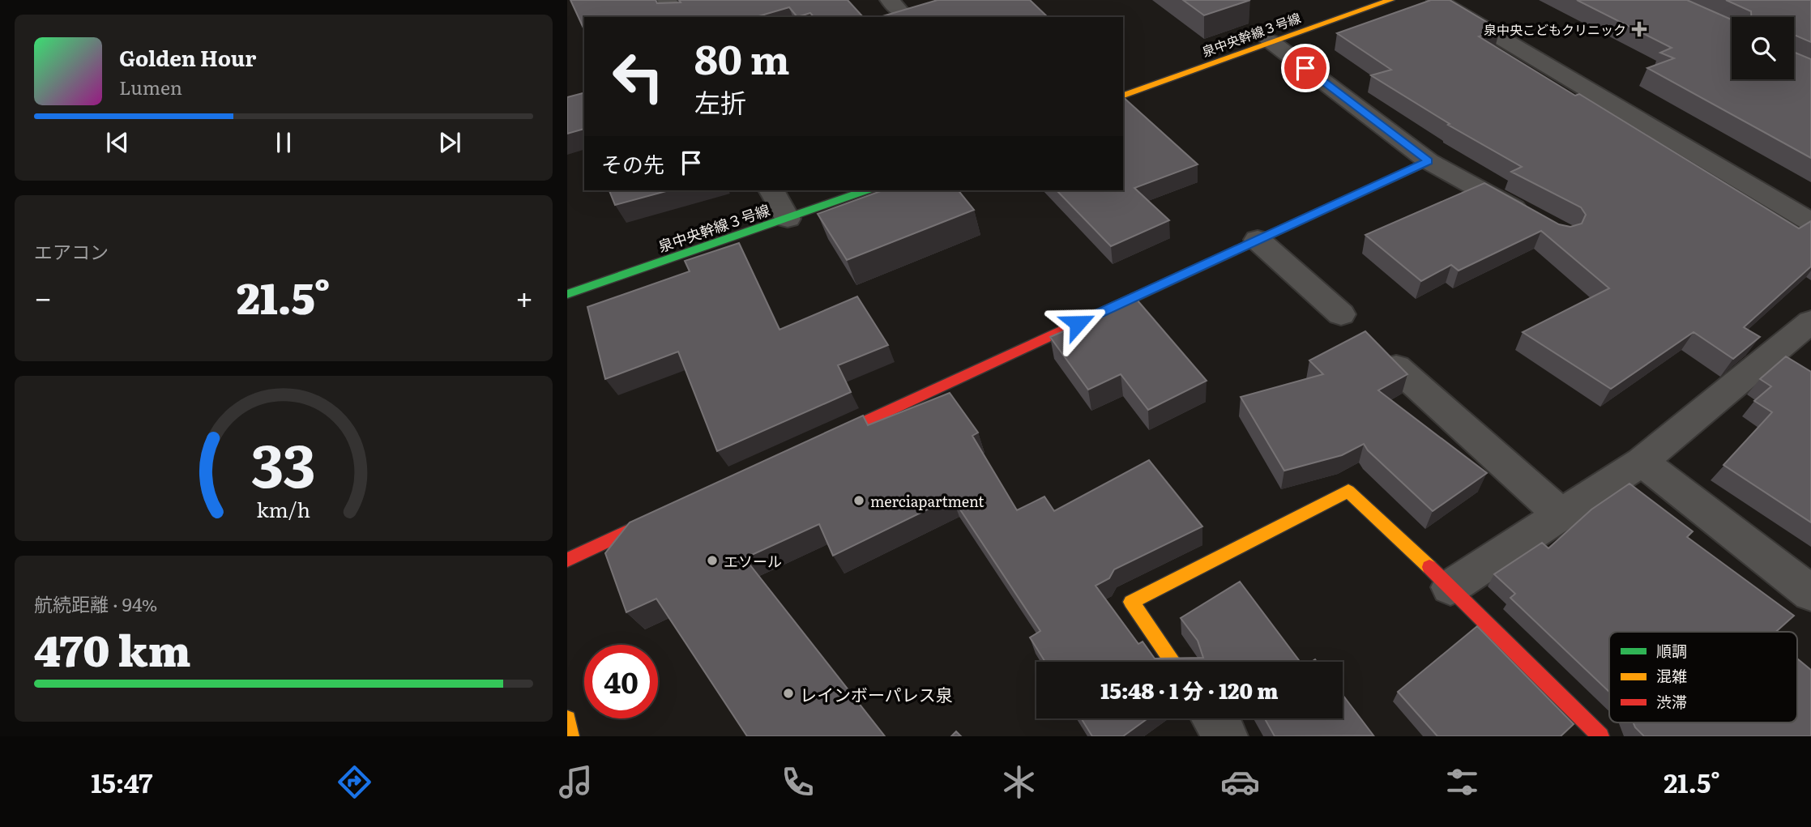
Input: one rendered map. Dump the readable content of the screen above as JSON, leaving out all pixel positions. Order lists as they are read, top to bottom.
{
  "streets": {
    "street": ["泉中央幹線３号線"]
  },
  "places": {
    "health": ["泉中央こどもクリニック"],
    "other": ["merciapartment", "エソール", "レインボーパレス泉"]
  },
  "legend": ["順調", "混雑", "渋滞"],
  "page": {
    "turn": ["80 m", "左折"],
    "song": ["Golden Hour", "Lumen"],
    "then": "その先",
    "tile": [
      "エアコン",
      ["航続距離 · 94%", "470 km"]
    ],
    "heat": ["−", "21.5°", "+"],
    "limit": "40",
    "trip": "15:48 · 1 分 · 120 m",
    "tabs": ["15:47", "21.5°"],
    "gauge": ["33", "km/h"]
  }
}
